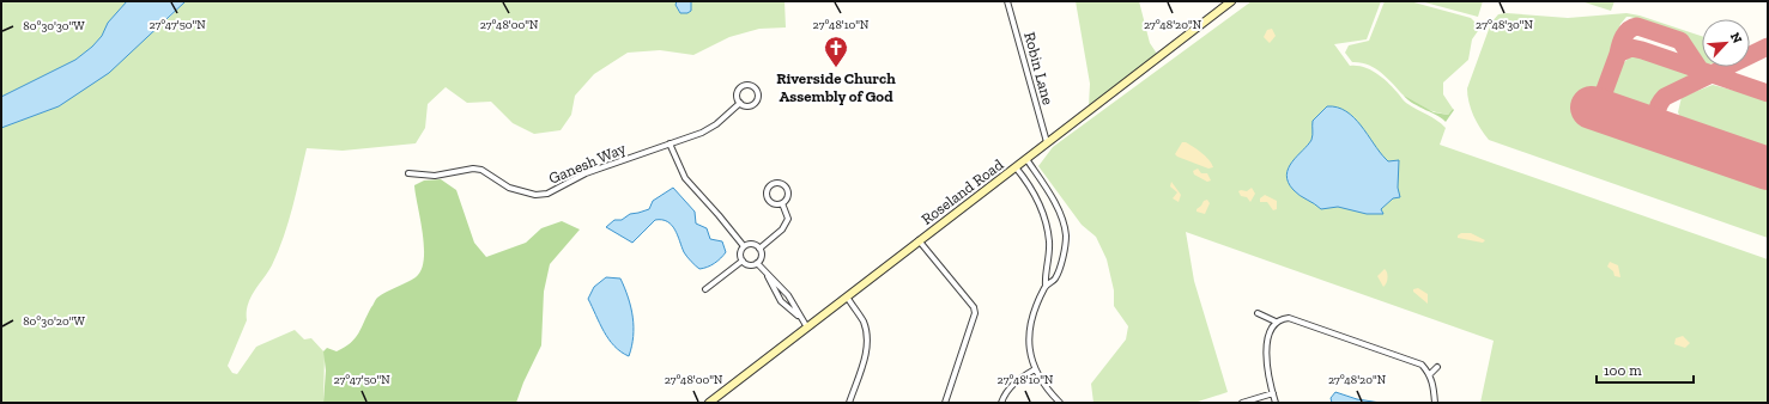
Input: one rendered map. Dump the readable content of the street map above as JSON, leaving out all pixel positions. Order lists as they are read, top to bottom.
{
  "streets": {
    "main road": ["Roseland Road"],
    "street": ["Robin Lane", "Ganesh Way"]
  },
  "crossings": [
    ["Robin Lane", "Roseland Road"]
  ],
  "places": {
    "church": ["Riverside Church Assembly of God"]
  },
  "scale_bar": "100 m",
  "north": "top right",
  "coordinates": [
    "27°47'50\"N",
    "27°48'00\"N",
    "27°48'10\"N",
    "27°48'20\"N",
    "27°48'30\"N",
    "80°30'30\"W",
    "80°30'20\"W"
  ]
}
